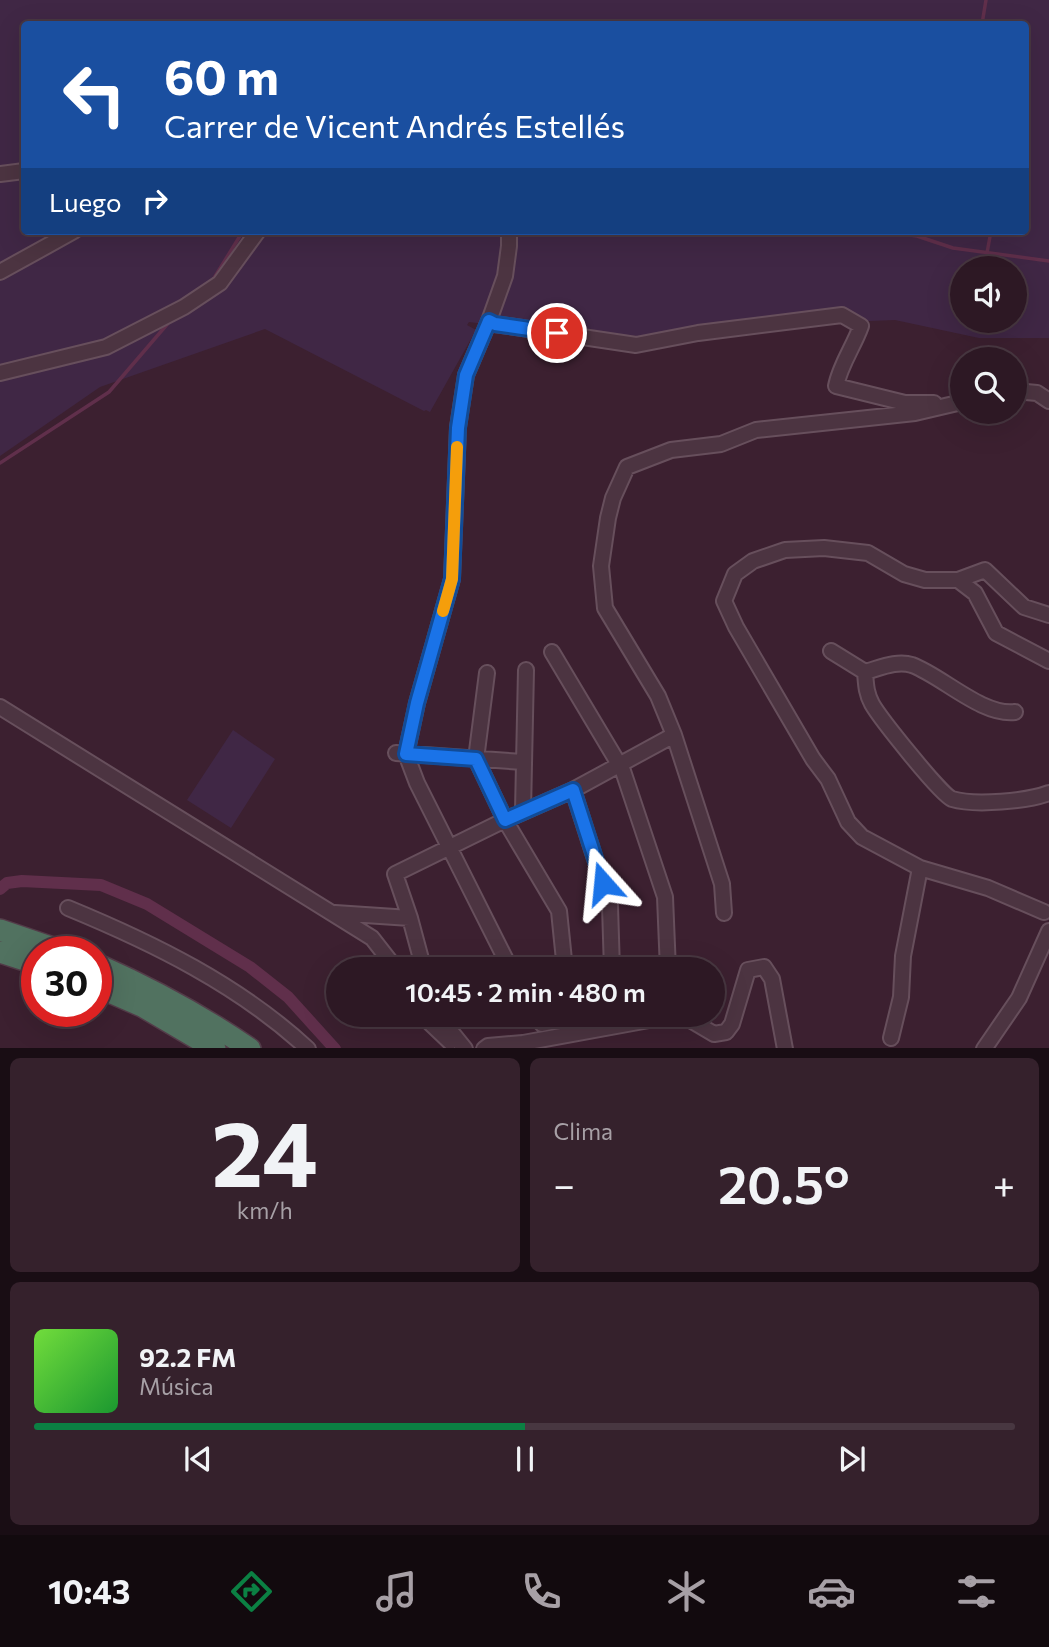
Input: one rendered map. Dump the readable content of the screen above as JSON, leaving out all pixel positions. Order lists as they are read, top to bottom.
{
  "page": {
    "turn": ["60 m", "Carrer de Vicent Andrés Estellés"],
    "then": "Luego",
    "limit": "30",
    "trip": "10:45 · 2 min · 480 m",
    "tile": [
      ["24", "km/h"],
      "Clima"
    ],
    "heat": ["−", "20.5°", "+"],
    "song": ["92.2 FM", "Música"],
    "tabs": "10:43"
  }
}
